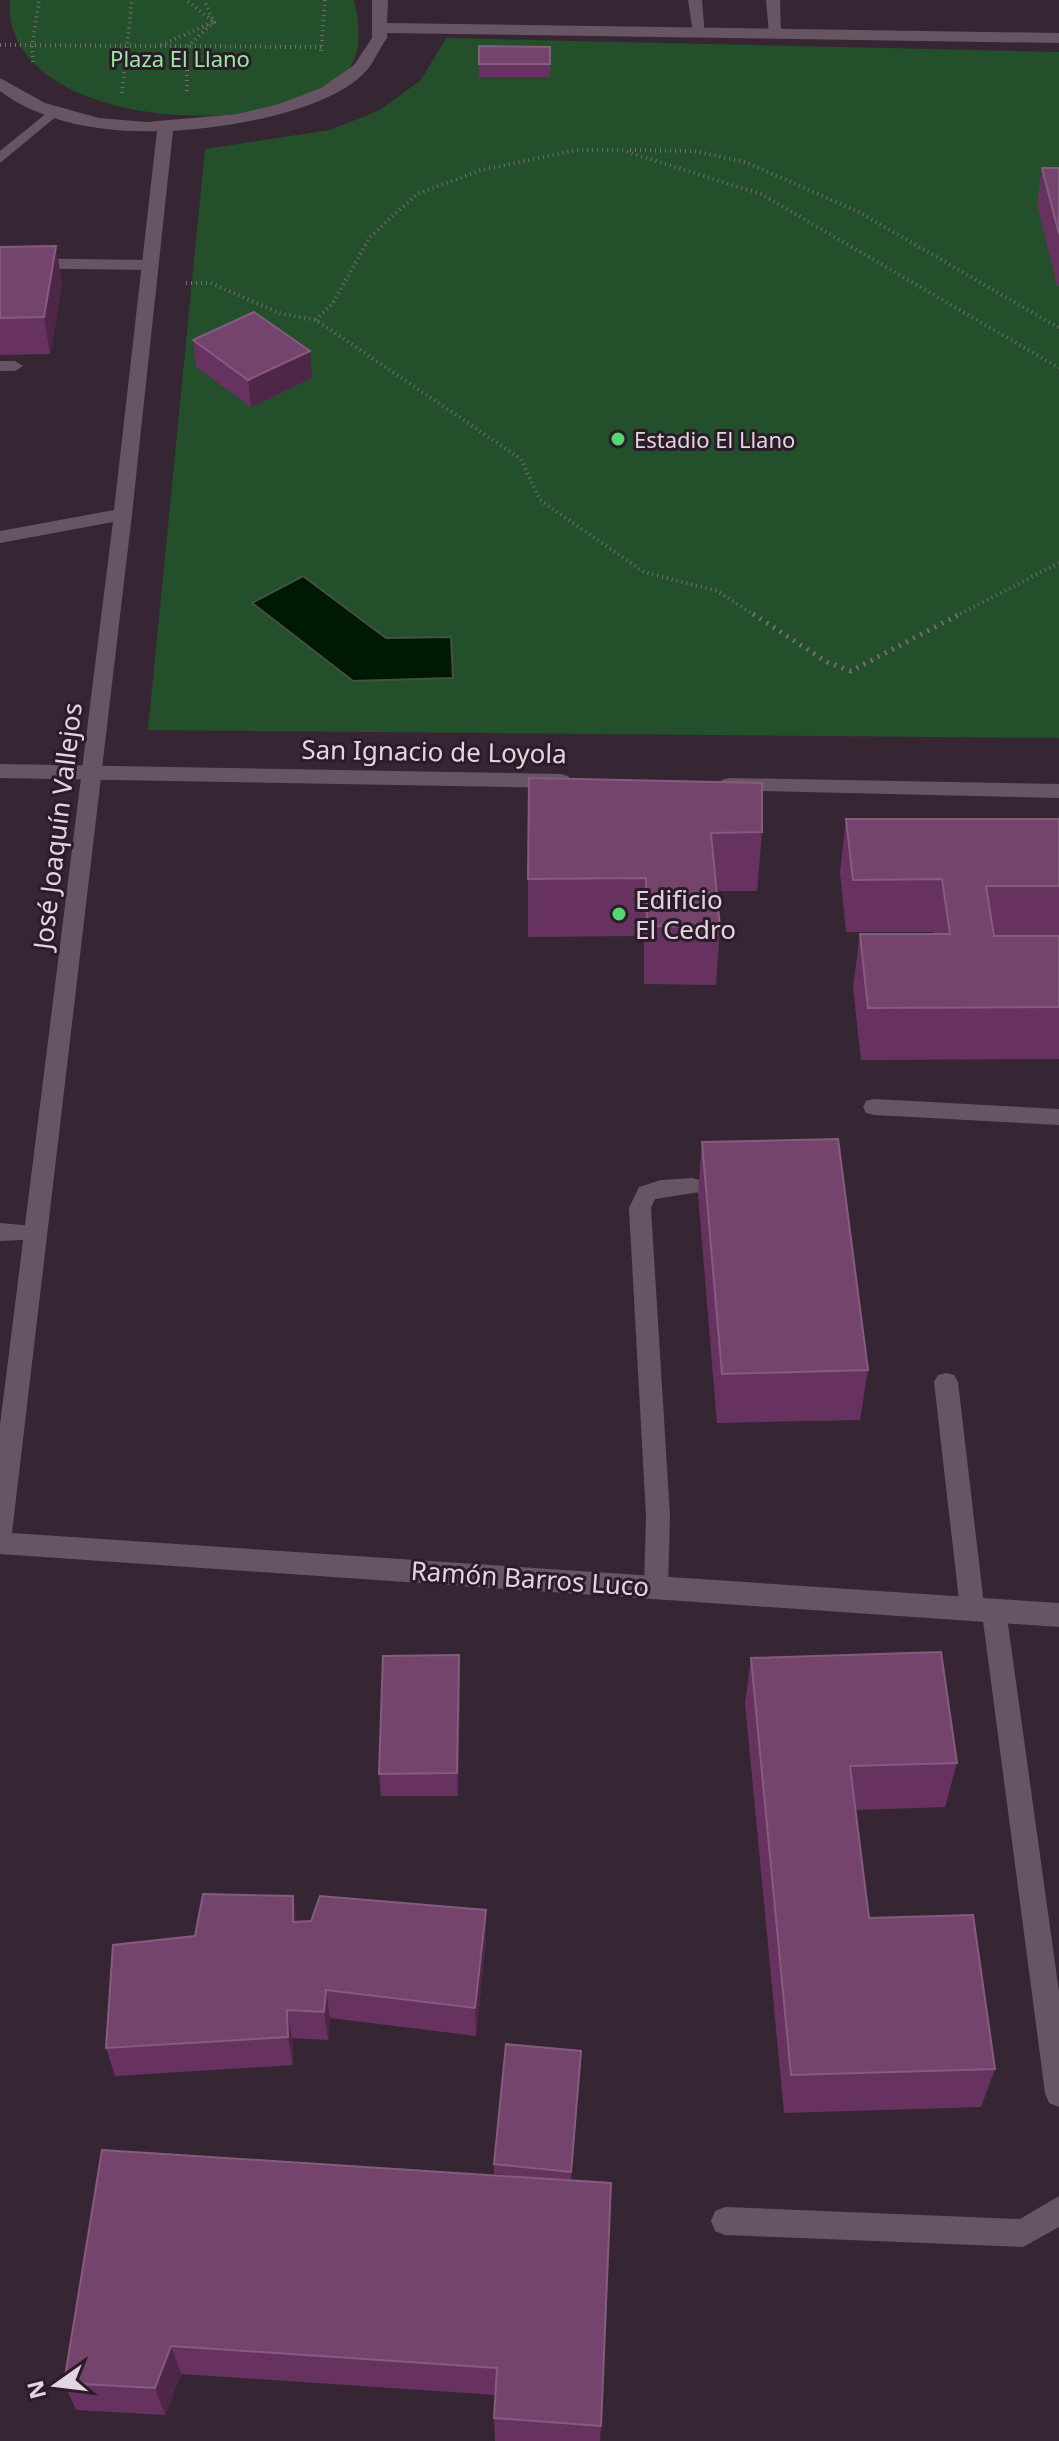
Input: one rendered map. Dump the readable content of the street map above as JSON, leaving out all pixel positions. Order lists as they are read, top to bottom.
{
  "streets": {
    "street": ["San Ignacio de Loyola", "José Joaquín Vallejos", "Ramón Barros Luco"]
  },
  "crossings": [
    ["San Ignacio de Loyola", "José Joaquín Vallejos"]
  ],
  "parks": ["Plaza El Llano"],
  "places": ["Estadio El Llano", "Edificio El Cedro"],
  "north": "left"
}
